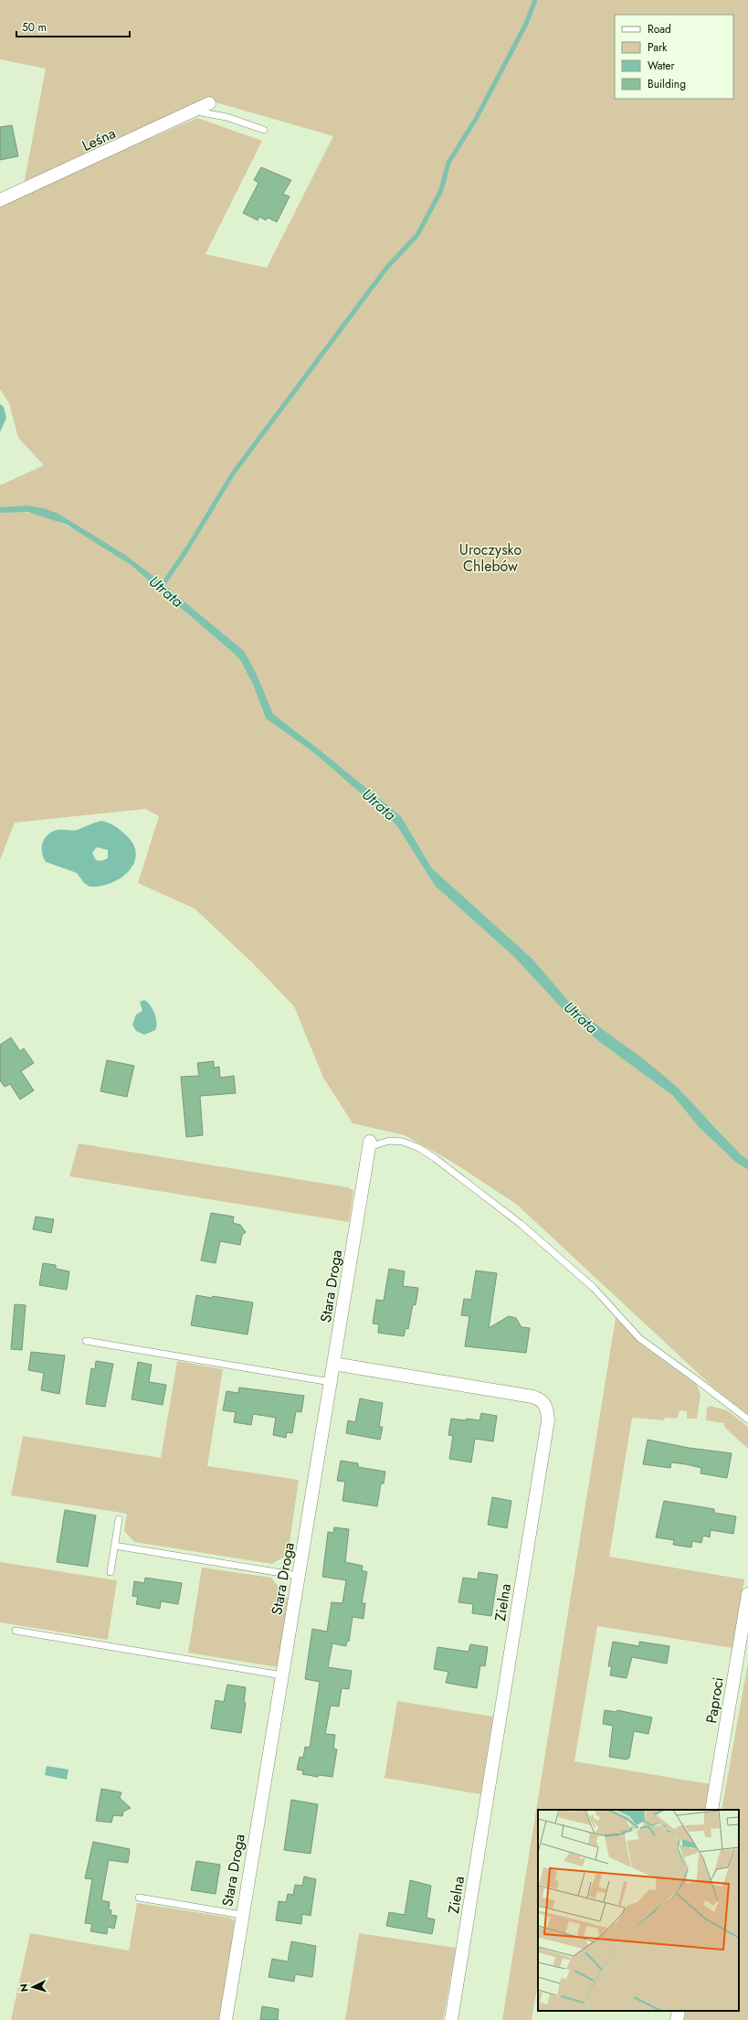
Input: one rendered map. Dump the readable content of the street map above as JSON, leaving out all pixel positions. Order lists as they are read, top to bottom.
{
  "streets": {
    "street": [
      "Leśna",
      "Stara Droga",
      "Zielna",
      "Paproci"
    ]
  },
  "crossings": [
    ["Stara Droga", "Zielna"]
  ],
  "water": ["Utrata"],
  "parks": ["Uroczysko Chlebów"],
  "legend": [
    "Road",
    "Park",
    "Water",
    "Building"
  ],
  "scale_bar": "50 m",
  "north": "left"
}
